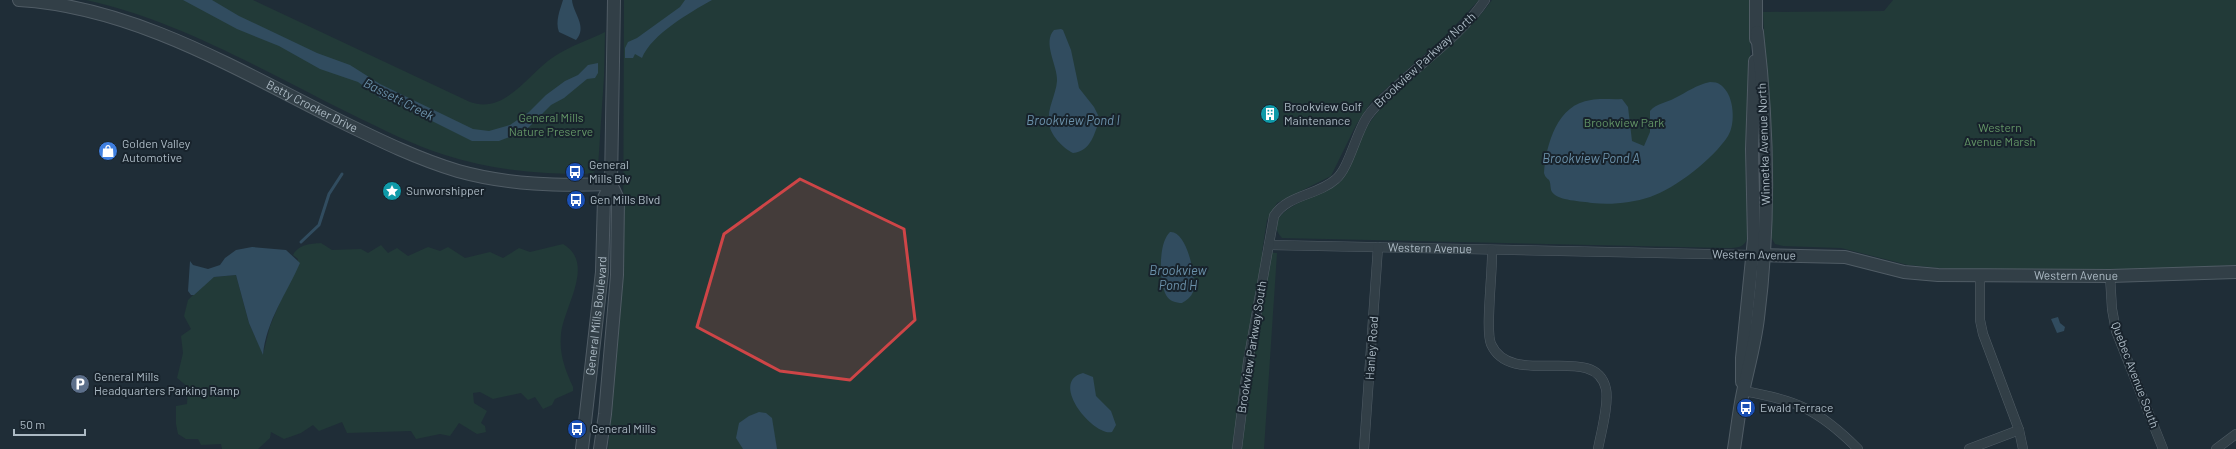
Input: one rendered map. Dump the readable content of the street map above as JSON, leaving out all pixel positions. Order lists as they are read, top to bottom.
{
  "streets": {
    "street": [
      "Brookview Parkway North",
      "Betty Crocker Drive",
      "Winnetka Avenue North",
      "Western Avenue",
      "General Mills Boulevard",
      "Brookview Parkway South",
      "Hanley Road",
      "Quebec Avenue South"
    ]
  },
  "crossings": [
    ["Brookview Parkway North", "Western Avenue"],
    ["Brookview Parkway North", "Brookview Parkway South"],
    ["Betty Crocker Drive", "General Mills Boulevard"],
    ["Winnetka Avenue North", "Western Avenue"],
    ["Western Avenue", "Brookview Parkway South"],
    ["Western Avenue", "Hanley Road"],
    ["Western Avenue", "Quebec Avenue South"]
  ],
  "water": [
    "Bassett Creek",
    "Brookview Pond I",
    "Brookview Pond A",
    "Brookview Pond H"
  ],
  "parks": ["General Mills Nature Preserve", "Brookview Park", "Western Avenue Marsh"],
  "places": {
    "building": ["Brookview Golf Maintenance"],
    "shop": ["Golden Valley Automotive"],
    "bus stop": [
      "General Mills Blv",
      "Gen Mills Blvd",
      "Ewald Terrace",
      "General Mills"
    ],
    "place": ["Sunworshipper"],
    "parking": ["General Mills Headquarters Parking Ramp"]
  },
  "scale_bar": "50 m"
}
